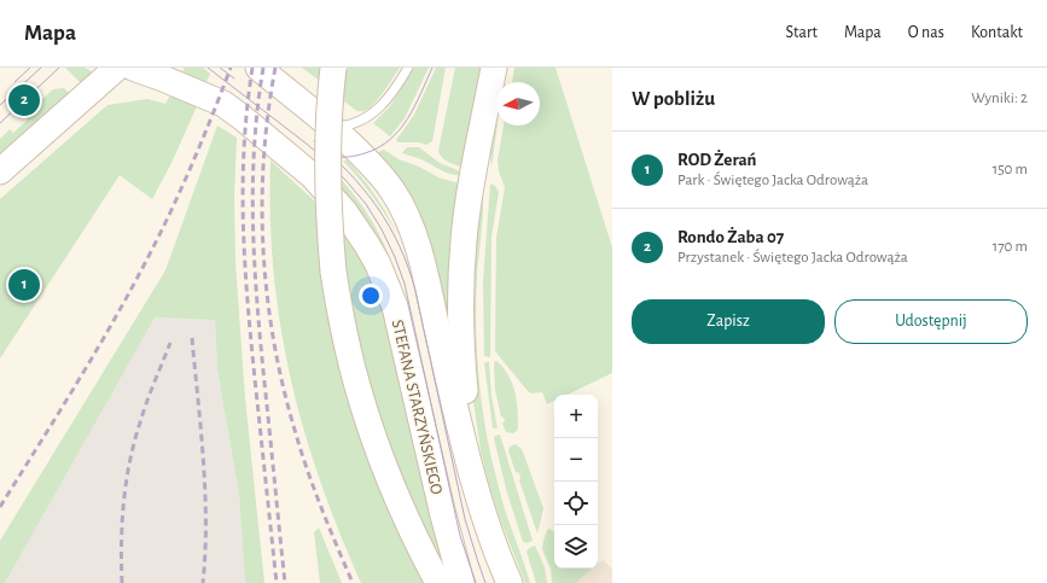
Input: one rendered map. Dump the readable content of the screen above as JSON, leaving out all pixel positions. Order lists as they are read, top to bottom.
{
  "streets": {
    "main road": ["STEFANA STARZYŃSKIEGO"]
  },
  "north": "left",
  "page": {
    "header": "Mapa",
    "nav": [
      "Start",
      "Mapa",
      "O nas",
      "Kontakt"
    ],
    "heading": ["W pobliżu", "Wyniki: 2"],
    "pins": ["2", "1"],
    "list": [
      {
        "mark": "1",
        "name": "ROD Żerań",
        "note": "Park · Świętego Jacka Odrowąża",
        "value": "150 m"
      },
      {
        "mark": "2",
        "name": "Rondo Żaba 07",
        "note": "Przystanek · Świętego Jacka Odrowąża",
        "value": "170 m"
      }
    ],
    "buttons": ["Zapisz", "Udostępnij"],
    "map_buttons": ["+", "−"]
  }
}
